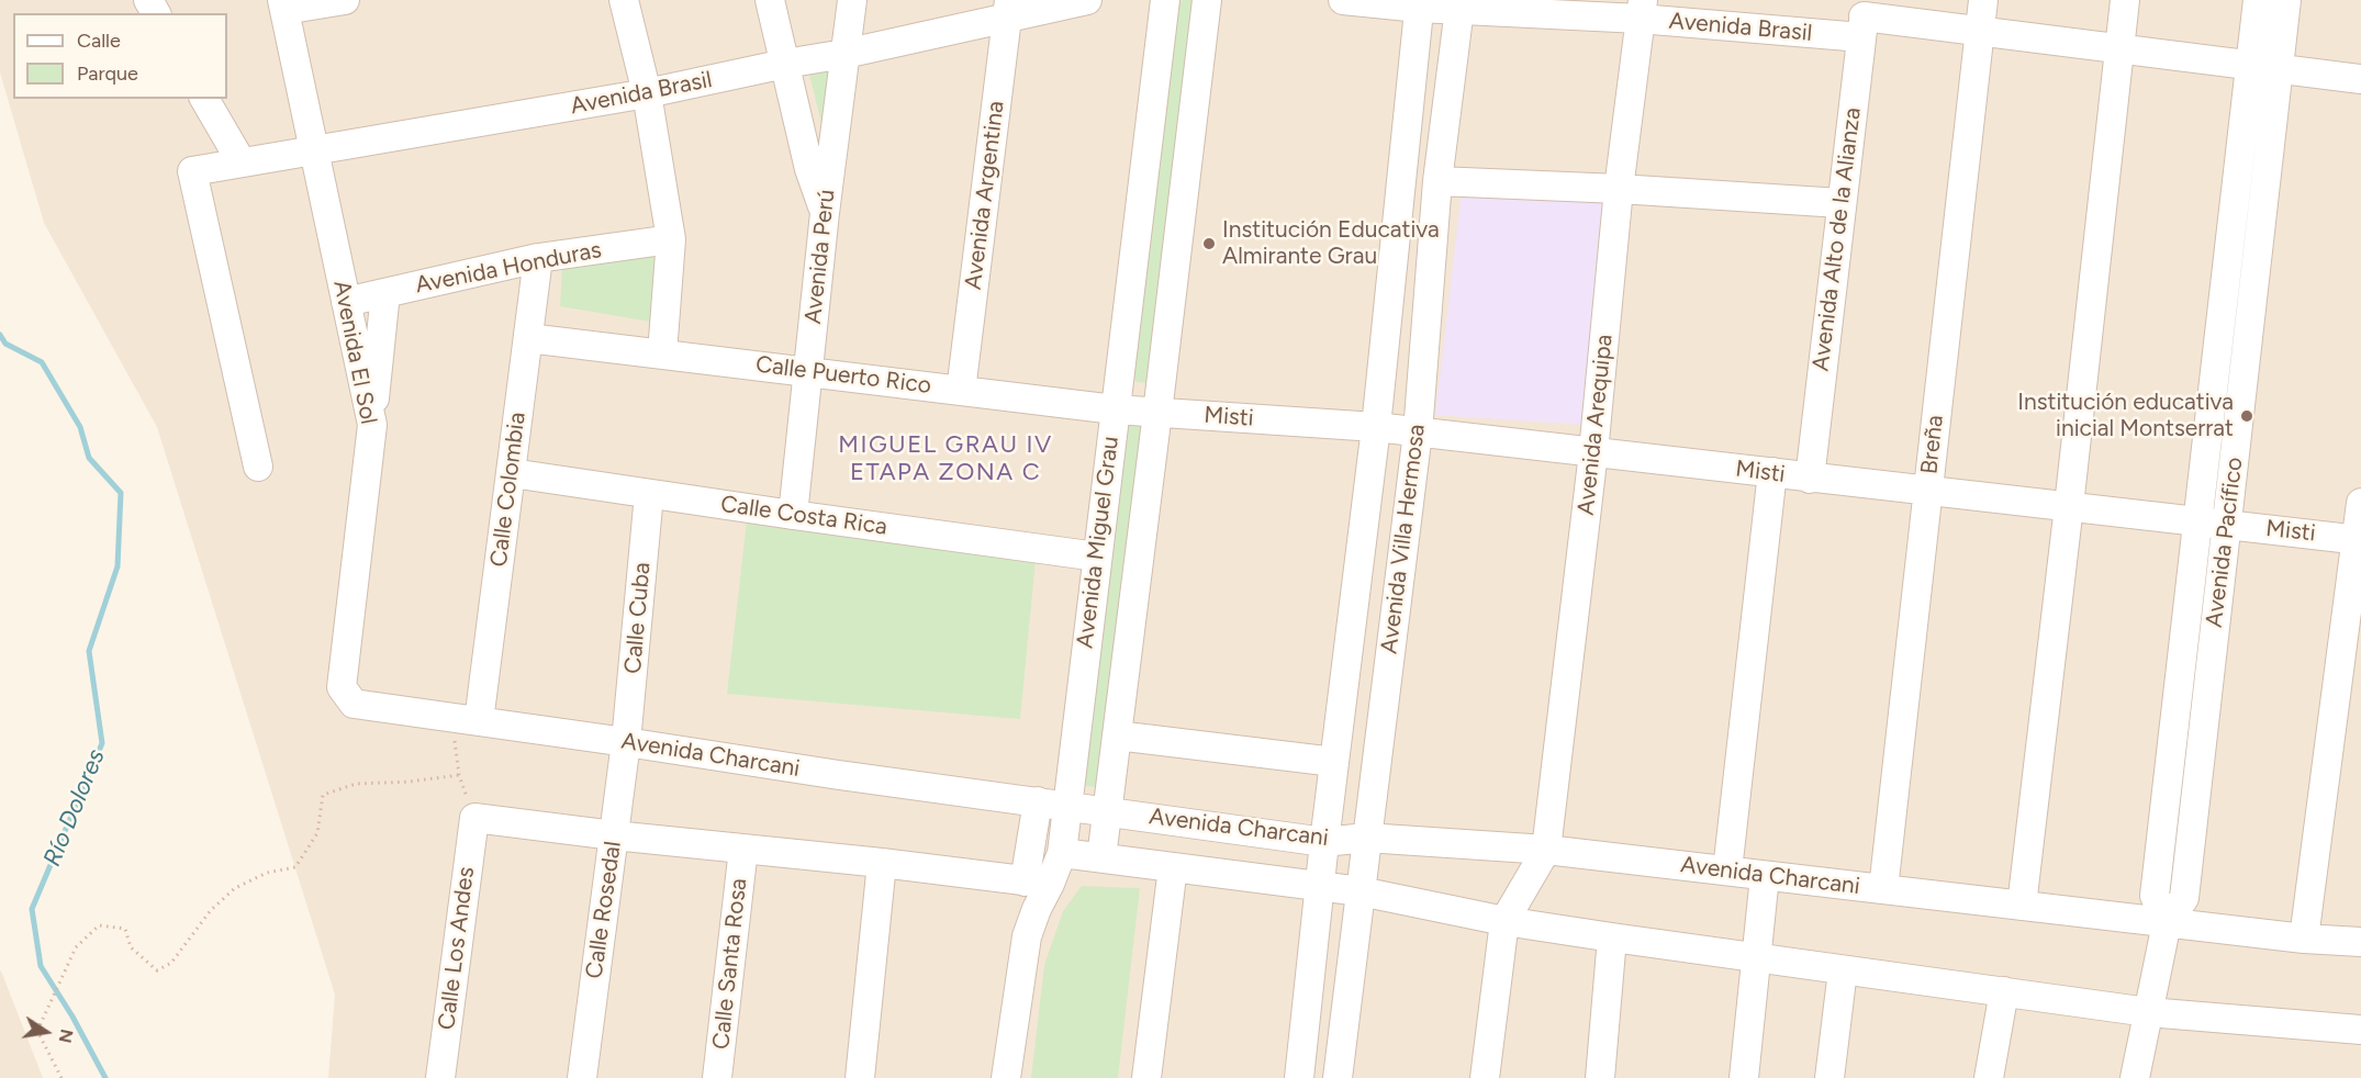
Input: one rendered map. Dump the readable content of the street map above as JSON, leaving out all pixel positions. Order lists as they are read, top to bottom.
{
  "streets": {
    "street": [
      "Avenida Brasil",
      "Avenida Argentina",
      "Avenida Alto de la Alianza",
      "Avenida Perú",
      "Avenida Honduras",
      "Avenida El Sol",
      "Calle Puerto Rico",
      "Misti",
      "Avenida Arequipa",
      "Breña",
      "Calle Colombia",
      "Calle Costa Rica",
      "Avenida Villa Hermosa",
      "Avenida Miguel Grau",
      "Avenida Pacífico",
      "Calle Cuba",
      "Avenida Charcani",
      "Calle Rosedal",
      "Calle Los Andes",
      "Calle Santa Rosa"
    ]
  },
  "crossings": [
    ["Avenida Brasil", "Avenida Argentina"],
    ["Avenida Brasil", "Avenida Alto de la Alianza"],
    ["Avenida Brasil", "Avenida Perú"],
    ["Avenida Brasil", "Avenida El Sol"],
    ["Avenida Brasil", "Avenida Arequipa"],
    ["Avenida Brasil", "Breña"],
    ["Avenida Brasil", "Avenida Villa Hermosa"],
    ["Avenida Brasil", "Avenida Pacífico"],
    ["Avenida Argentina", "Calle Puerto Rico"],
    ["Avenida Alto de la Alianza", "Misti"],
    ["Avenida Perú", "Calle Puerto Rico"],
    ["Avenida Perú", "Calle Costa Rica"],
    ["Avenida Honduras", "Avenida El Sol"],
    ["Avenida Honduras", "Calle Colombia"],
    ["Avenida El Sol", "Avenida Charcani"],
    ["Calle Puerto Rico", "Misti"],
    ["Calle Puerto Rico", "Calle Colombia"],
    ["Calle Puerto Rico", "Avenida Miguel Grau"],
    ["Misti", "Avenida Arequipa"],
    ["Misti", "Breña"],
    ["Misti", "Avenida Villa Hermosa"],
    ["Misti", "Avenida Miguel Grau"],
    ["Misti", "Avenida Pacífico"],
    ["Avenida Arequipa", "Avenida Charcani"],
    ["Breña", "Avenida Charcani"],
    ["Calle Colombia", "Calle Costa Rica"],
    ["Calle Colombia", "Avenida Charcani"],
    ["Calle Costa Rica", "Avenida Miguel Grau"],
    ["Calle Costa Rica", "Calle Cuba"],
    ["Avenida Villa Hermosa", "Avenida Charcani"],
    ["Avenida Miguel Grau", "Avenida Charcani"],
    ["Avenida Pacífico", "Avenida Charcani"],
    ["Calle Cuba", "Avenida Charcani"],
    ["Calle Cuba", "Calle Rosedal"],
    ["Avenida Charcani", "Calle Rosedal"]
  ],
  "districts": ["MIGUEL GRAU IV ETAPA ZONA C"],
  "water": ["Río Dolores"],
  "places": ["Institución Educativa Almirante Grau", "Institución educativa inicial Montserrat"],
  "legend": ["Calle", "Parque"],
  "north": "right"
}
